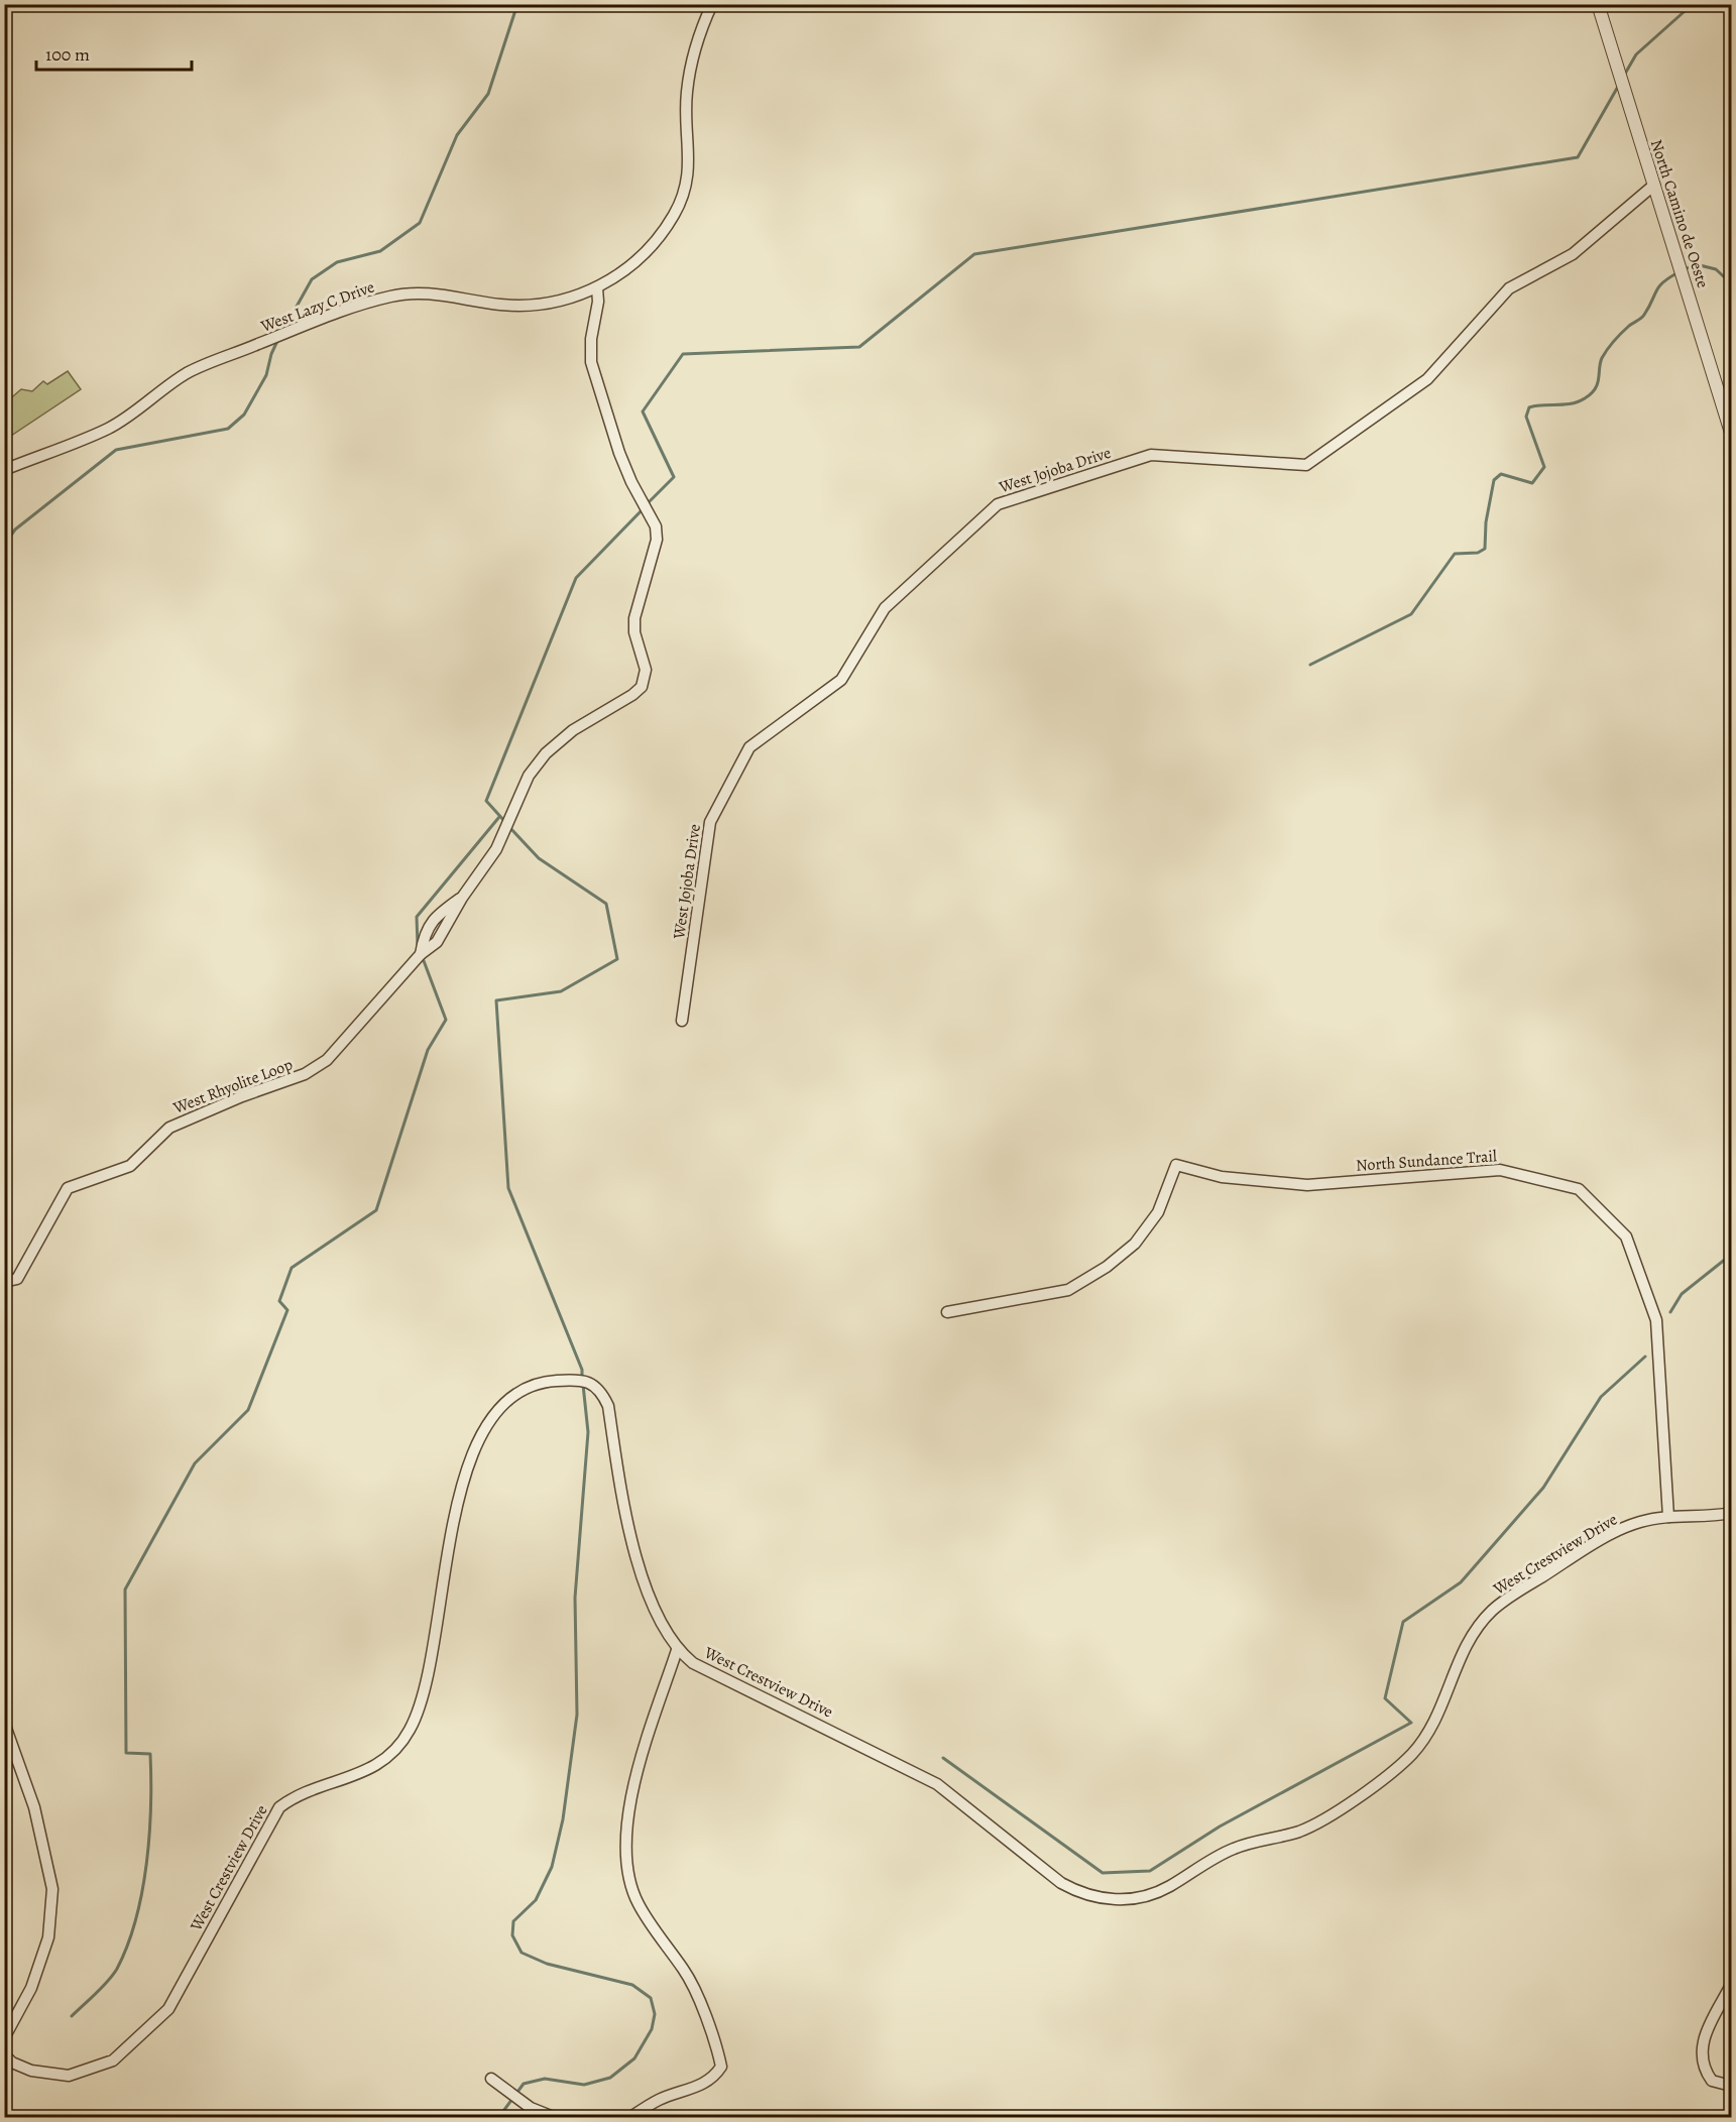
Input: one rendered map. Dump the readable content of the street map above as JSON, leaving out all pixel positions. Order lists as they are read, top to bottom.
{
  "streets": {
    "street": [
      "North Camino de Oeste",
      "West Lazy C Drive",
      "West Jojoba Drive",
      "West Rhyolite Loop",
      "North Sundance Trail",
      "West Crestview Drive"
    ]
  },
  "crossings": [
    ["North Camino de Oeste", "West Jojoba Drive"],
    ["West Lazy C Drive", "West Rhyolite Loop"],
    ["North Sundance Trail", "West Crestview Drive"]
  ],
  "scale_bar": "100 m"
}
